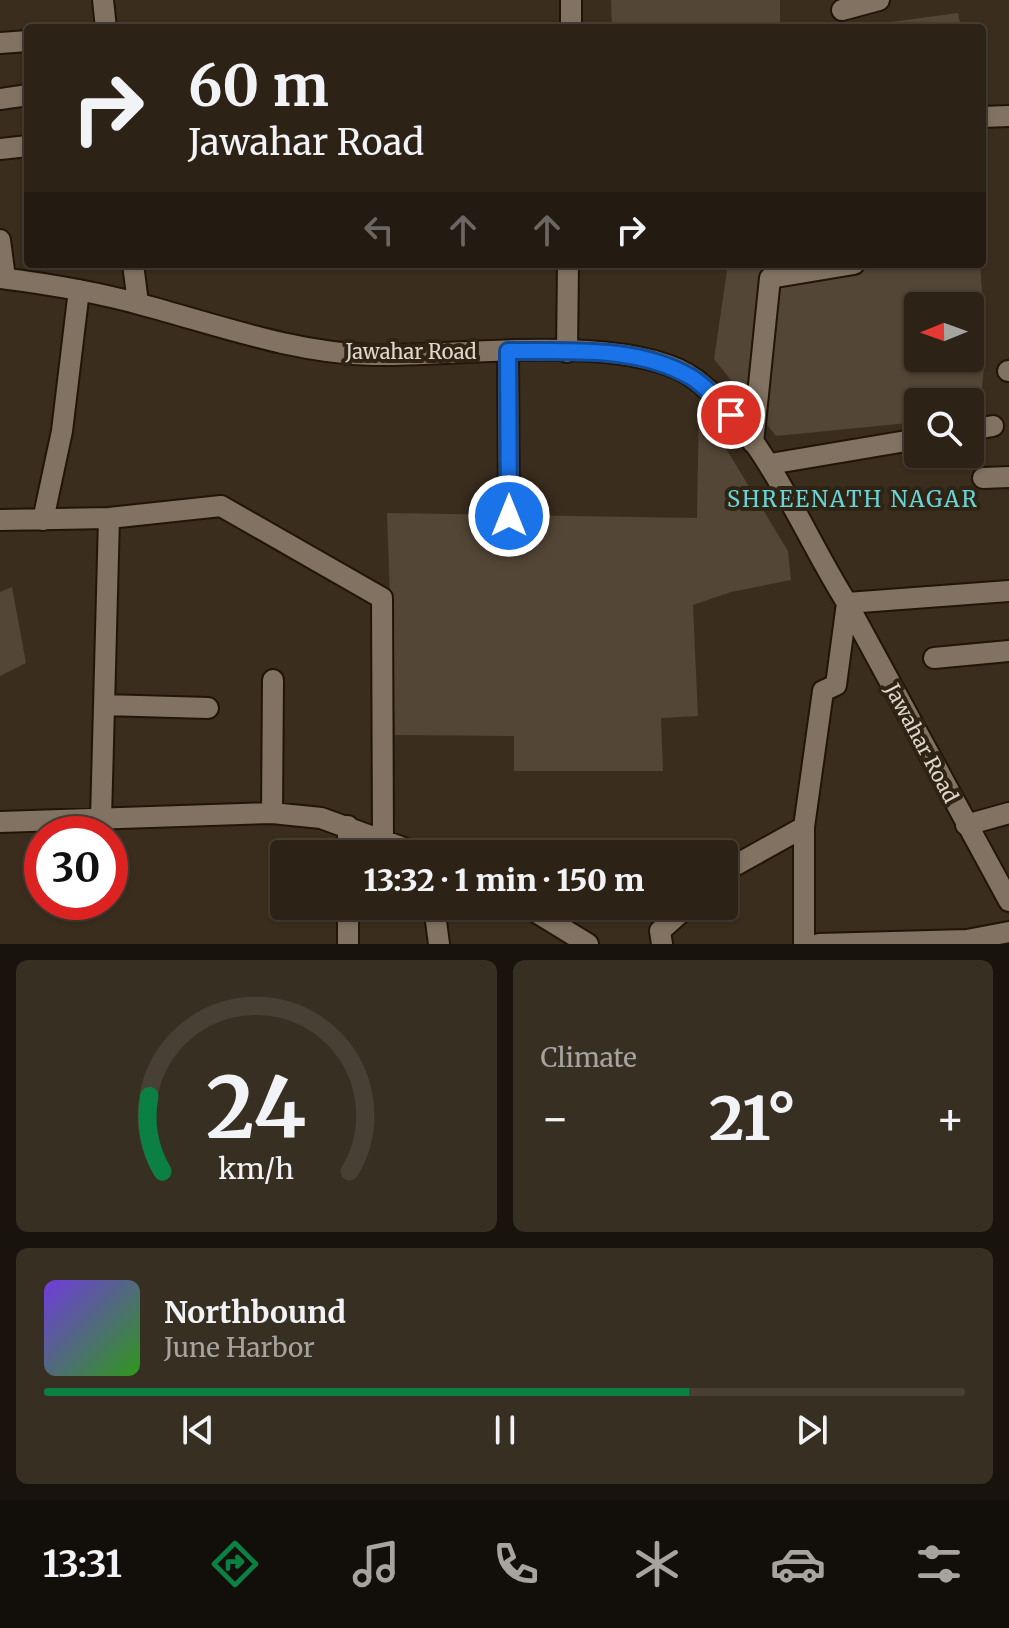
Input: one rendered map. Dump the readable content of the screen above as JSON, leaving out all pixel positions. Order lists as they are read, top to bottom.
{
  "streets": {
    "street": ["Jawahar Road"]
  },
  "districts": ["SHREENATH NAGAR"],
  "north": "left",
  "page": {
    "turn": ["60 m", "Jawahar Road"],
    "limit": "30",
    "trip": "13:32 · 1 min · 150 m",
    "tile": "Climate",
    "heat": ["−", "21°", "+"],
    "song": ["Northbound", "June Harbor"],
    "tabs": "13:31",
    "gauge": ["24", "km/h"]
  }
}
